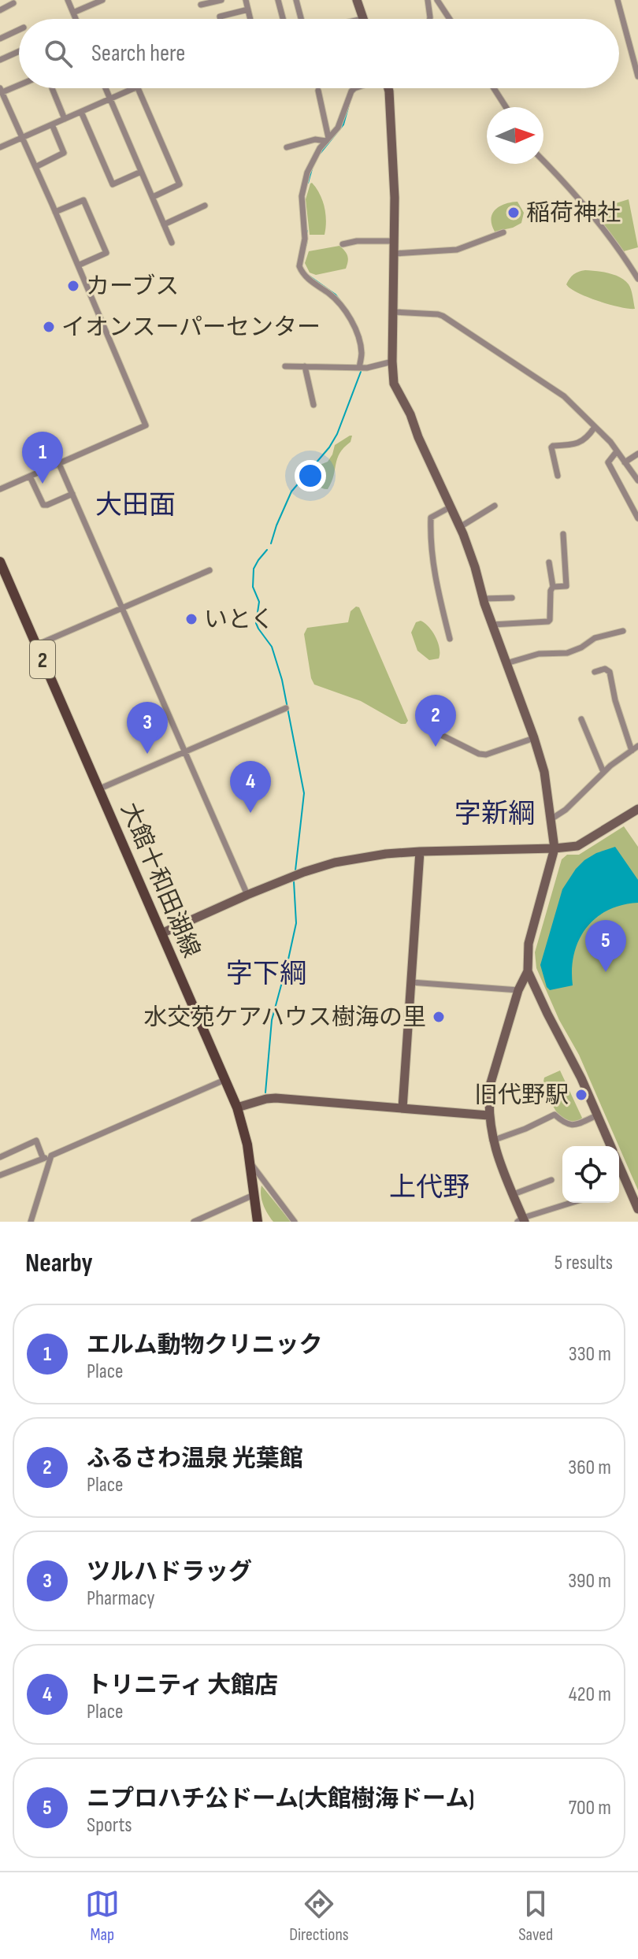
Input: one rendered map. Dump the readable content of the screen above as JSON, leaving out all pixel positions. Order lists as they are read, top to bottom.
{
  "streets": {
    "main road": ["2", "大館十和田湖線"]
  },
  "districts": [
    "大田面",
    "字新綱",
    "字下綱",
    "上代野"
  ],
  "places": [
    "稲荷神社",
    "カーブス",
    "イオンスーパーセンター",
    "いとく",
    "水交苑ケアハウス樹海の里",
    "旧代野駅"
  ],
  "north": "right",
  "page": {
    "search": "Search here",
    "pins": [
      "1",
      "2",
      "3",
      "4",
      "5"
    ],
    "heading": ["Nearby", "5 results"],
    "list": [
      {
        "mark": "1",
        "name": "エルム動物クリニック",
        "note": "Place",
        "value": "330 m"
      },
      {
        "mark": "2",
        "name": "ふるさわ温泉 光葉館",
        "note": "Place",
        "value": "360 m"
      },
      {
        "mark": "3",
        "name": "ツルハドラッグ",
        "note": "Pharmacy",
        "value": "390 m"
      },
      {
        "mark": "4",
        "name": "トリニティ 大館店",
        "note": "Place",
        "value": "420 m"
      },
      {
        "mark": "5",
        "name": "ニプロハチ公ドーム(大館樹海ドーム)",
        "note": "Sports",
        "value": "700 m"
      }
    ],
    "nav": ["Map", "Directions", "Saved"]
  }
}
